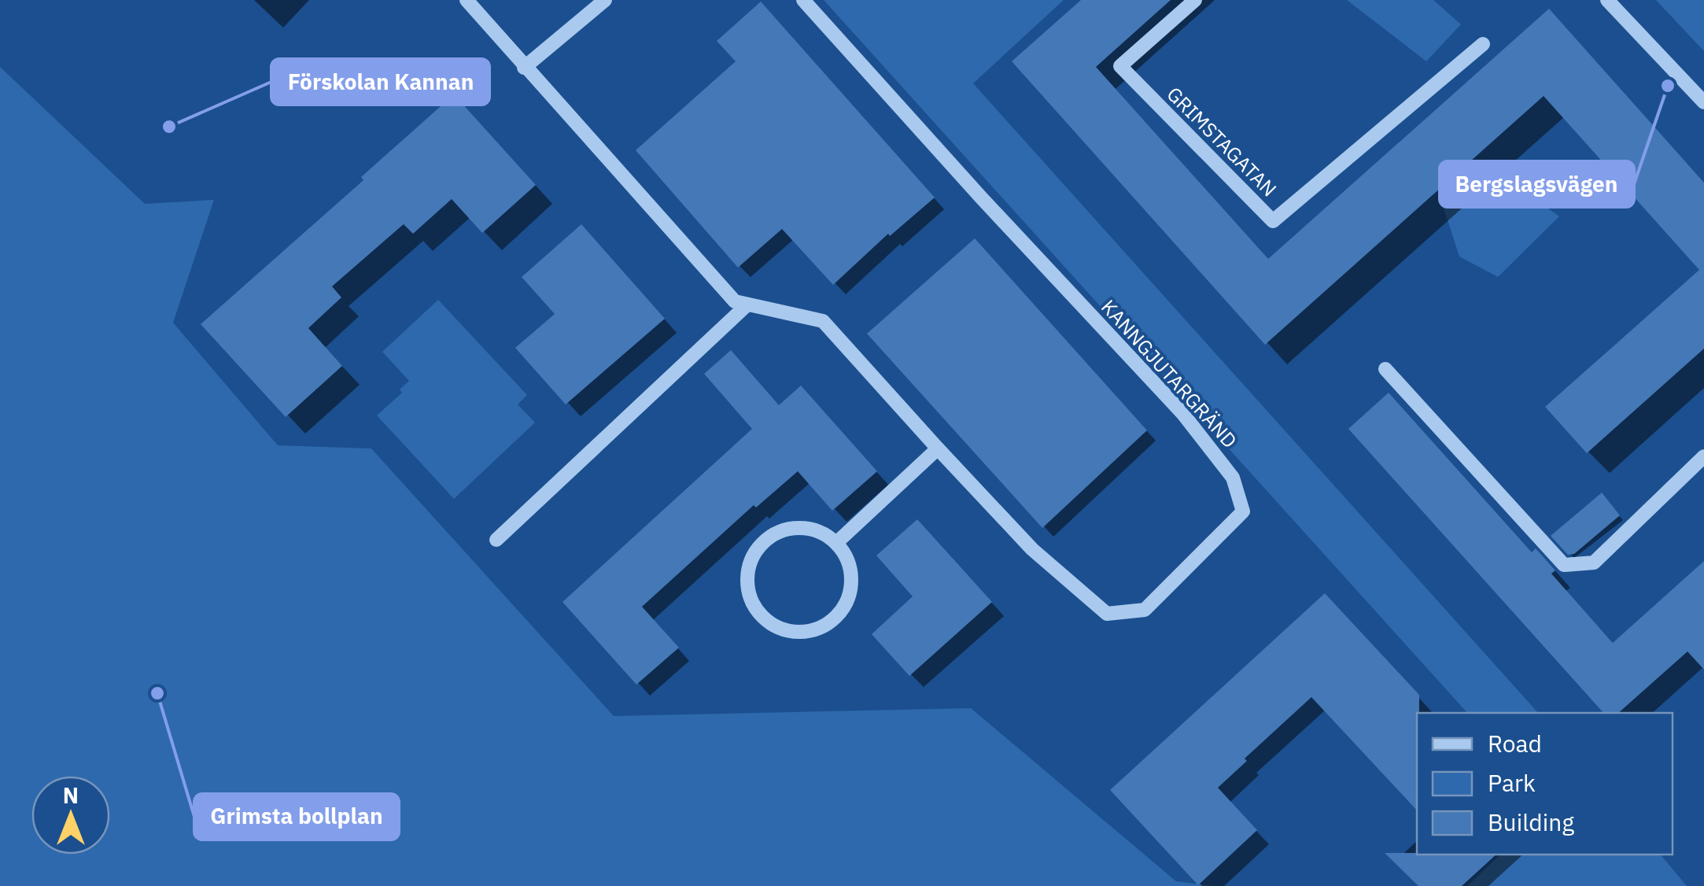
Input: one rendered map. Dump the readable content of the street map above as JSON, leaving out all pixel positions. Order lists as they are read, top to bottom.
{
  "streets": {
    "street": ["GRIMSTAGATAN", "KANNGJUTARGRÄND"]
  },
  "places": ["Bergslagsvägen", "Förskolan Kannan", "Grimsta bollplan"],
  "legend": ["Road", "Park", "Building"],
  "north": "top"
}
